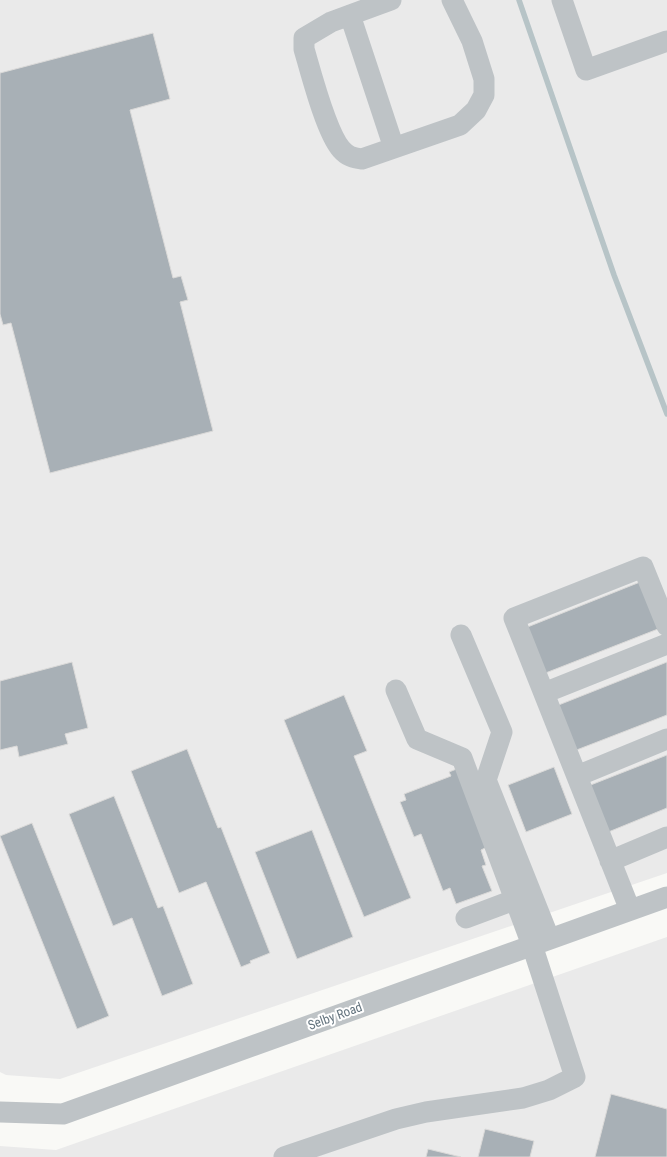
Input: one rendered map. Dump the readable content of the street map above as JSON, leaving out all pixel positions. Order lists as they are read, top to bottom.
{
  "streets": {
    "street": ["Selby Road"]
  }
}
